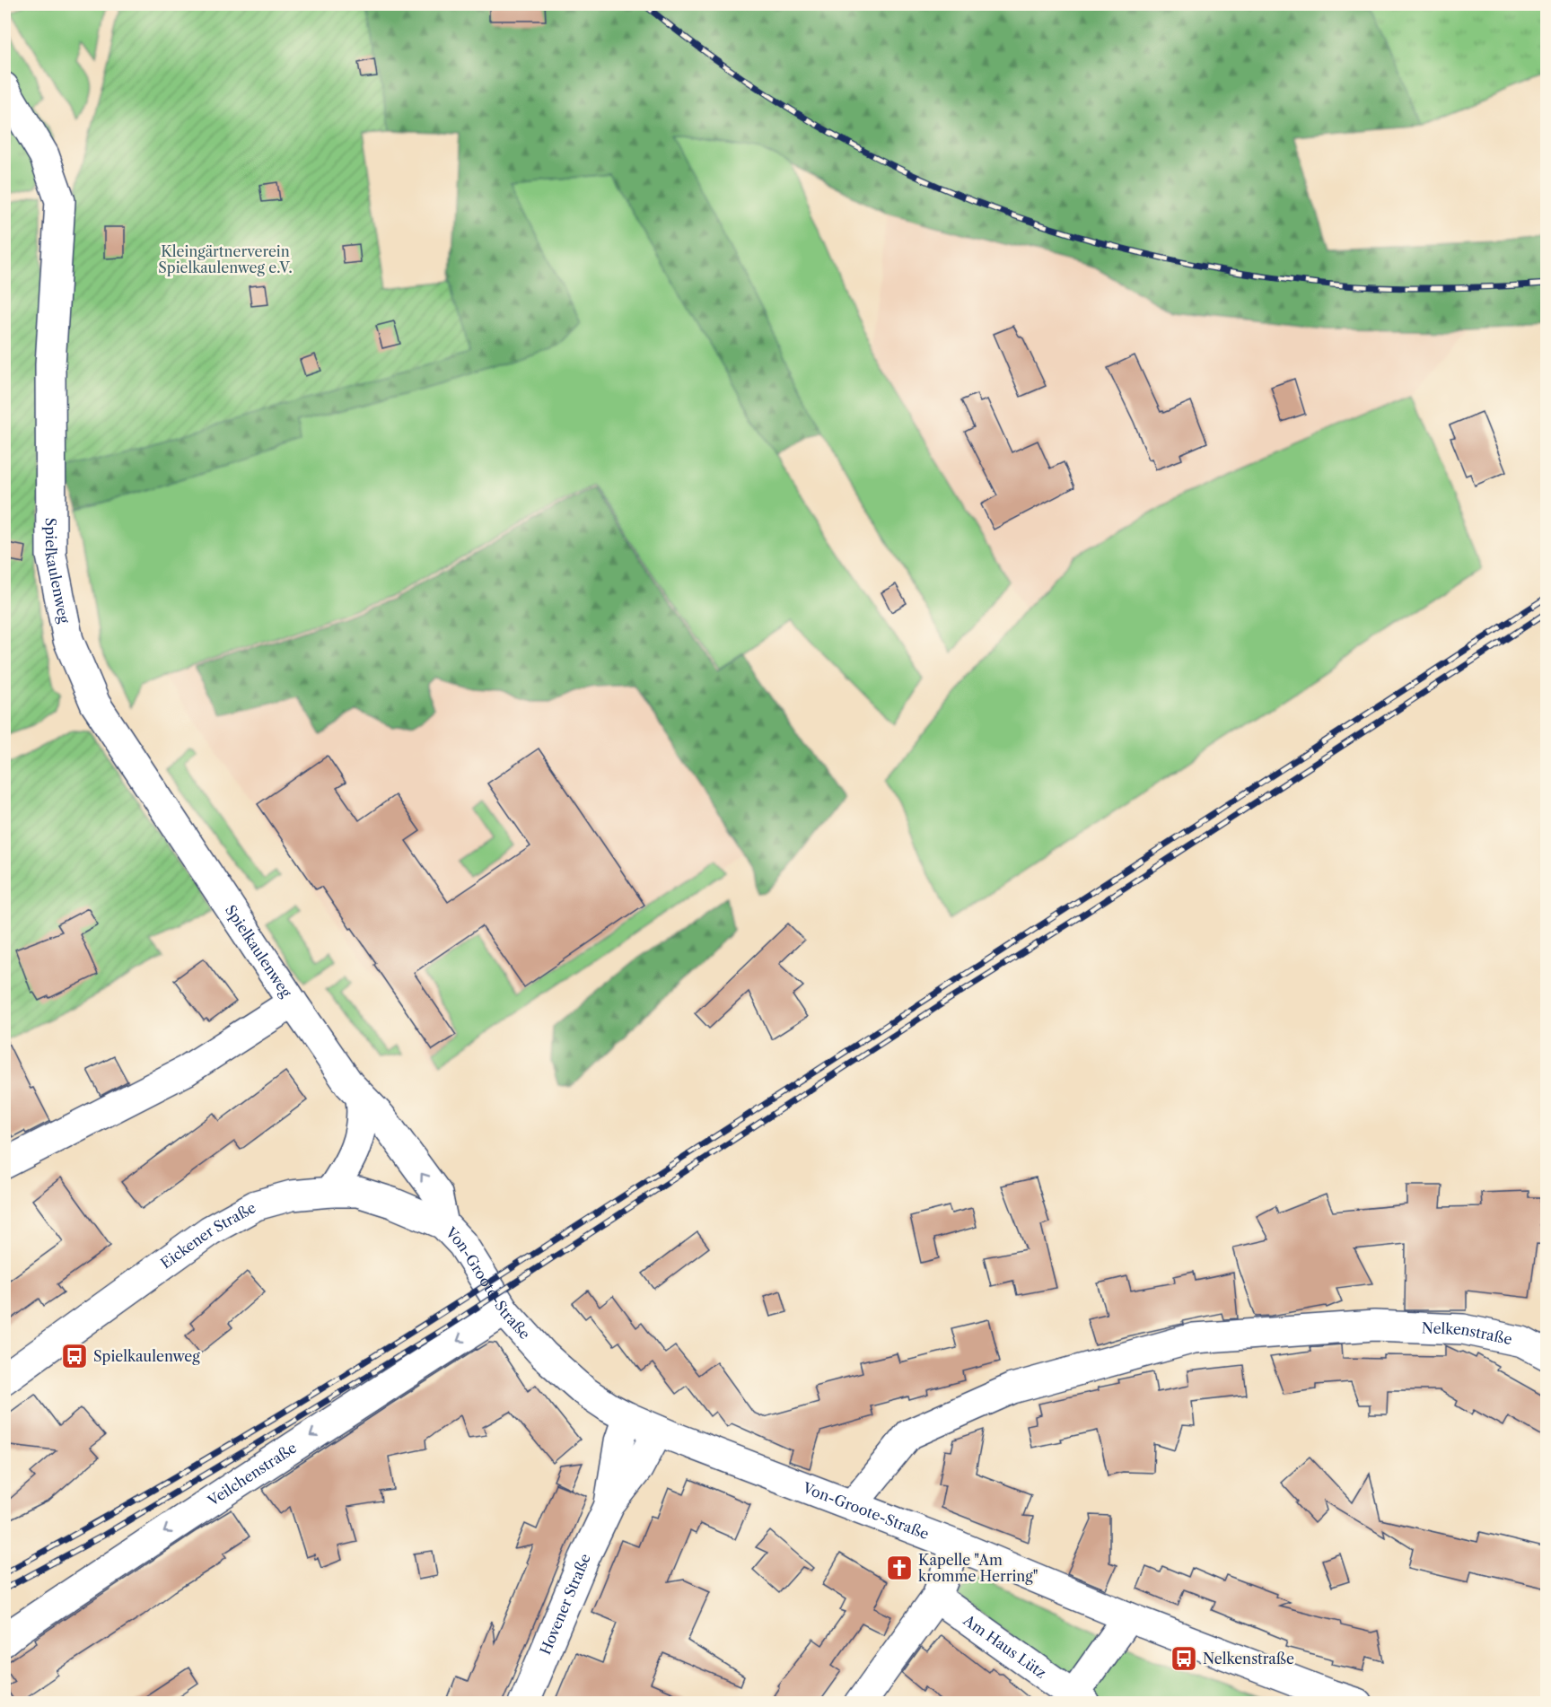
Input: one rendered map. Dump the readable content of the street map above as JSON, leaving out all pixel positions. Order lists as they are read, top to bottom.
{
  "streets": {
    "street": [
      "Spielkaulenweg",
      "Eickener Straße",
      "Von-Groote-Straße",
      "Nelkenstraße",
      "Veilchenstraße",
      "Hovener Straße",
      "Am Haus Lütz"
    ]
  },
  "crossings": [
    ["Spielkaulenweg", "Eickener Straße"],
    ["Spielkaulenweg", "Von-Groote-Straße"],
    ["Eickener Straße", "Von-Groote-Straße"],
    ["Von-Groote-Straße", "Nelkenstraße"],
    ["Von-Groote-Straße", "Veilchenstraße"],
    ["Von-Groote-Straße", "Hovener Straße"],
    ["Von-Groote-Straße", "Am Haus Lütz"]
  ],
  "one_way": ["Veilchenstraße"],
  "parks": ["Kleingärtnerverein Spielkaulenweg e.V."],
  "places": {
    "bus stop": ["Spielkaulenweg", "Nelkenstraße"],
    "church": ["Kapelle \"Am kromme Herring\""]
  }
}
